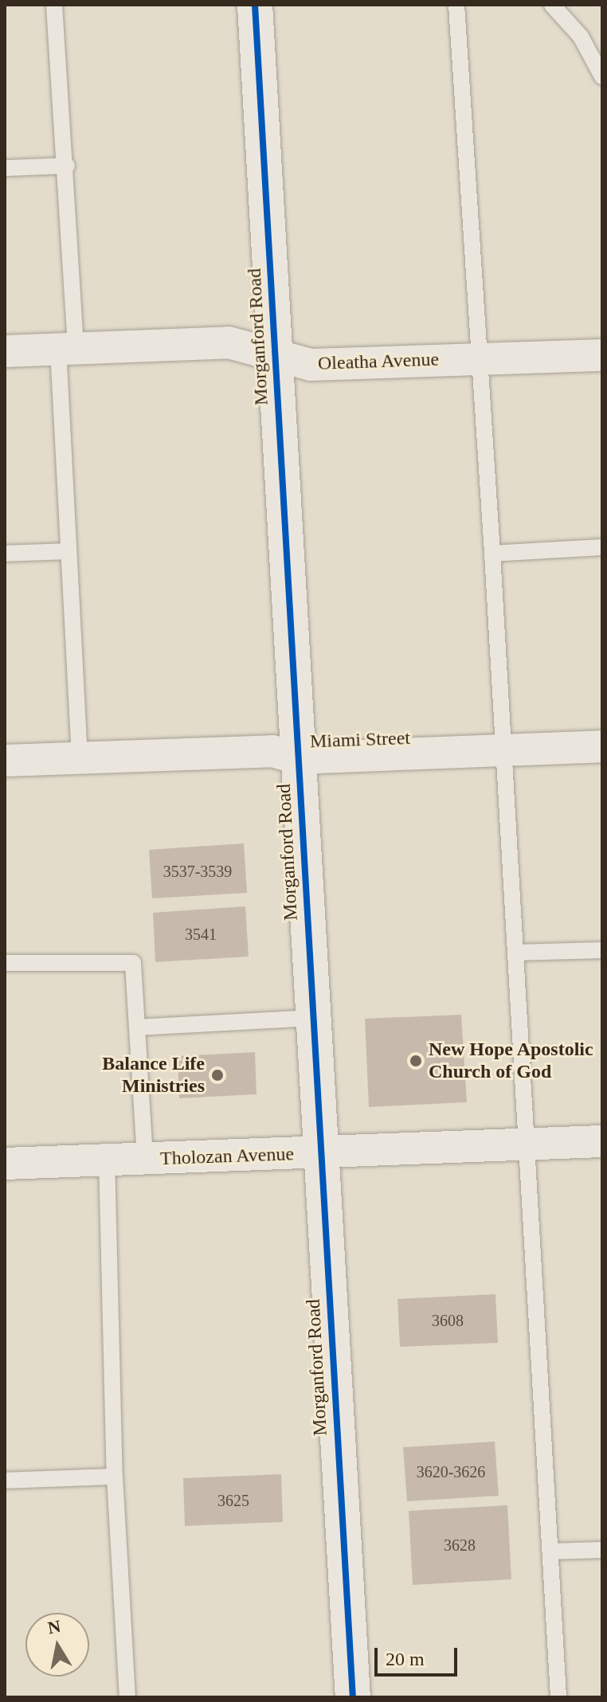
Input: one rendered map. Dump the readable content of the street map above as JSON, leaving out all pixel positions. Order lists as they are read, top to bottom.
{
  "streets": {
    "street": [
      "Morganford Road",
      "Oleatha Avenue",
      "Miami Street",
      "Tholozan Avenue"
    ]
  },
  "crossings": [
    ["Morganford Road", "Oleatha Avenue"],
    ["Morganford Road", "Miami Street"],
    ["Morganford Road", "Tholozan Avenue"]
  ],
  "places": ["New Hope Apostolic Church of God", "Balance Life Ministries"],
  "house_numbers": [
    "3537-3539",
    "3541",
    "3608",
    "3620-3626",
    "3625",
    "3628"
  ],
  "scale_bar": "20 m",
  "north": "top"
}
